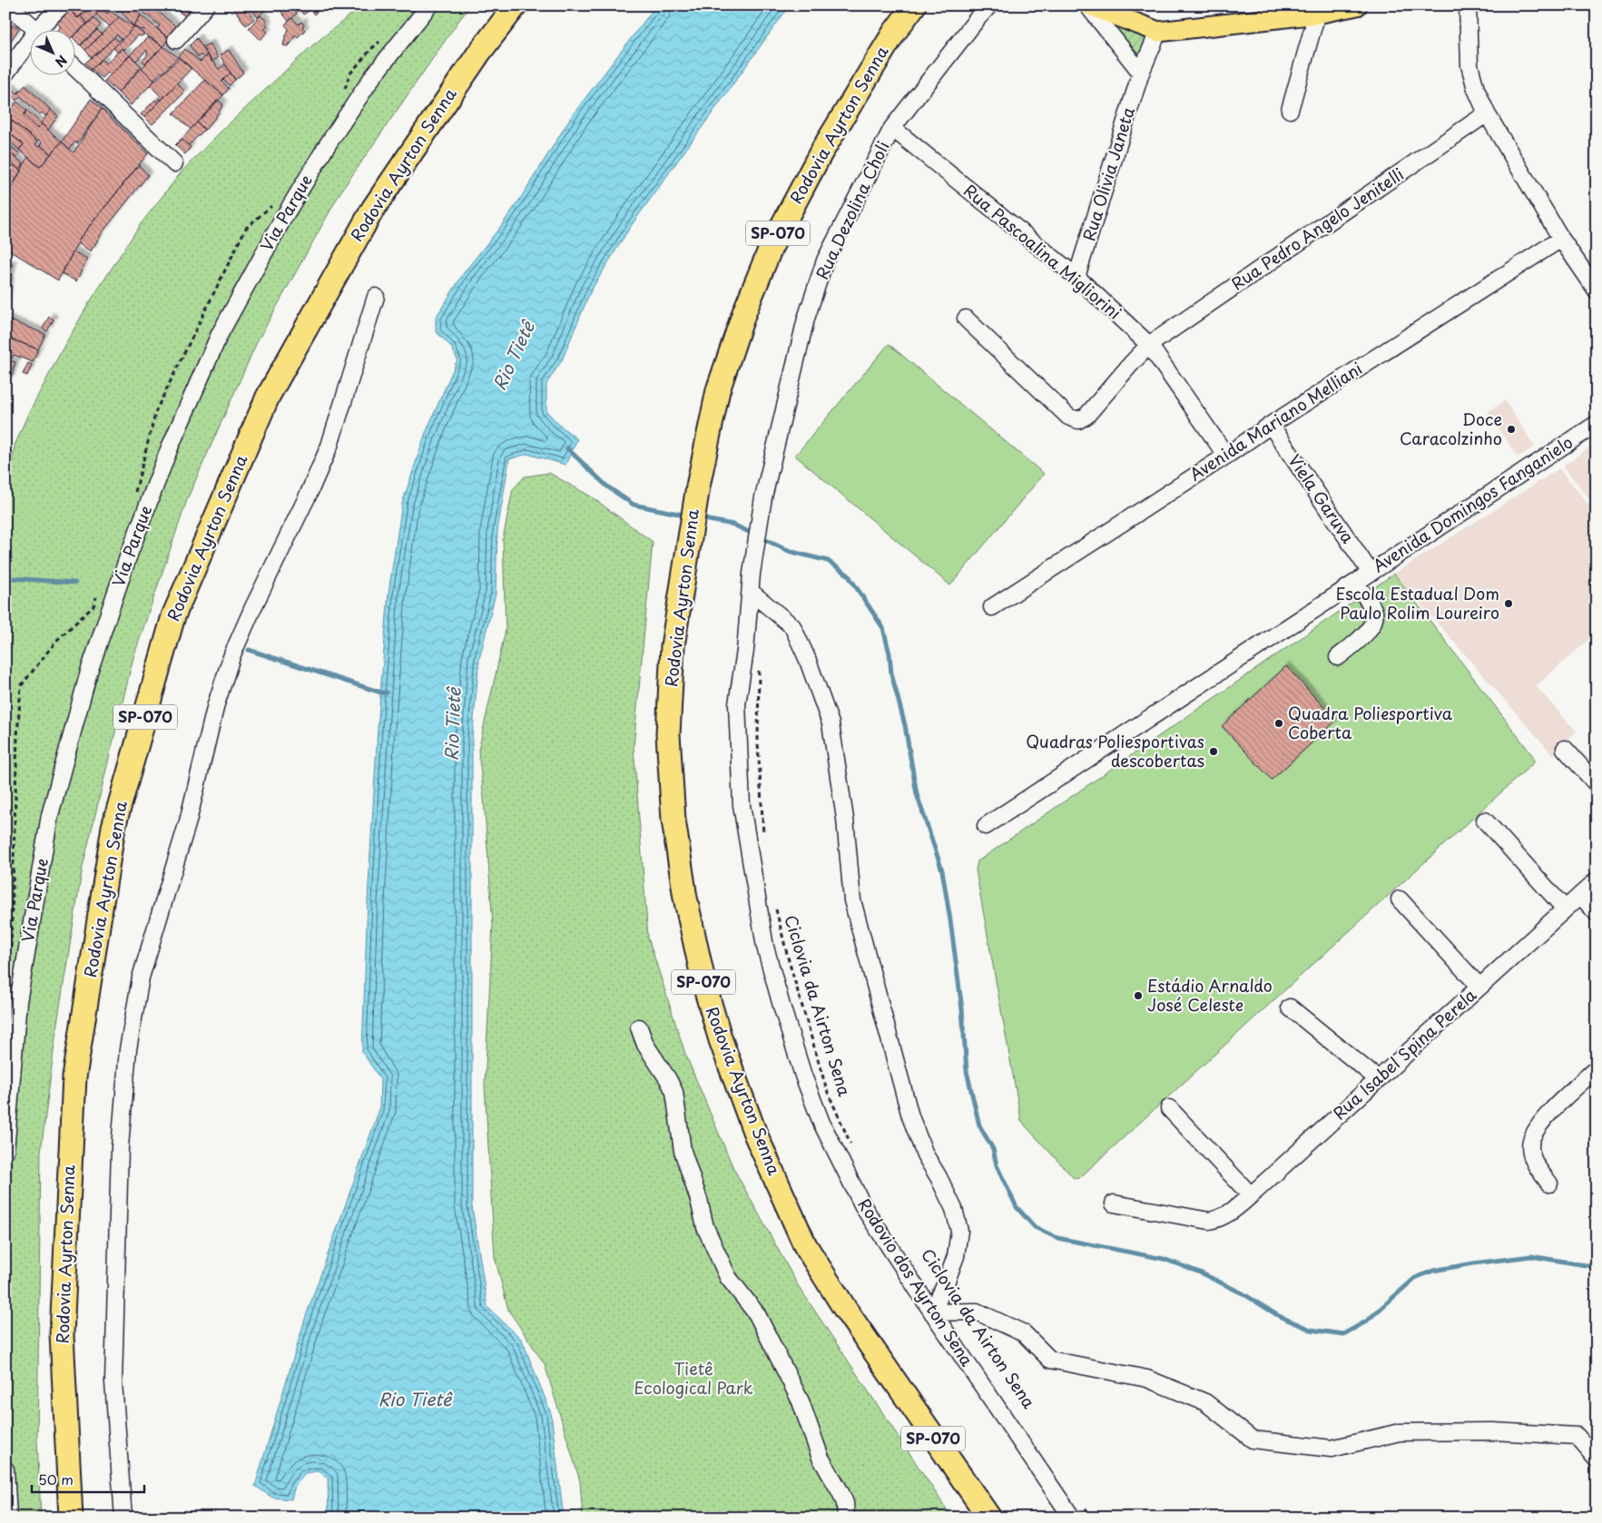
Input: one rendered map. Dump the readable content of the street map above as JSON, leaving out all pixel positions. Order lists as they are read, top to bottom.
{
  "streets": {
    "highway": ["Rodovia Ayrton Senna", "SP-070"],
    "street": [
      "Rua Olivia Janeta",
      "Rua Dezolina Choli",
      "Via Parque",
      "Rua Pedro Angelo Jenitelli",
      "Rua Pascoalina Migliorini",
      "Avenida Mariano Melliani",
      "Viela Garuva",
      "Avenida Domingos Fanganielo",
      "Rua Isabel Spina Perela",
      "Rodovio dos Ayrton Sena"
    ],
    "path": ["Ciclovia da Airton Sena"]
  },
  "crossings": [
    ["Rua Olivia Janeta", "Rua Pascoalina Migliorini"],
    ["Rua Dezolina Choli", "Rua Pascoalina Migliorini"],
    ["Rua Dezolina Choli", "Rodovio dos Ayrton Sena"],
    ["Rua Pedro Angelo Jenitelli", "Rua Pascoalina Migliorini"],
    ["Rua Pascoalina Migliorini", "Avenida Mariano Melliani"],
    ["Avenida Mariano Melliani", "Viela Garuva"],
    ["Viela Garuva", "Avenida Domingos Fanganielo"]
  ],
  "water": ["Rio Tietê"],
  "parks": ["Tietê Ecological Park"],
  "places": [
    "Doce Caracolzinho",
    "Escola Estadual Dom Paulo Rolim Loureiro",
    "Quadra Poliesportiva Coberta",
    "Quadras Poliesportivas descobertas",
    "Estádio Arnaldo José Celeste"
  ],
  "scale_bar": "50 m",
  "north": "bottom right"
}
